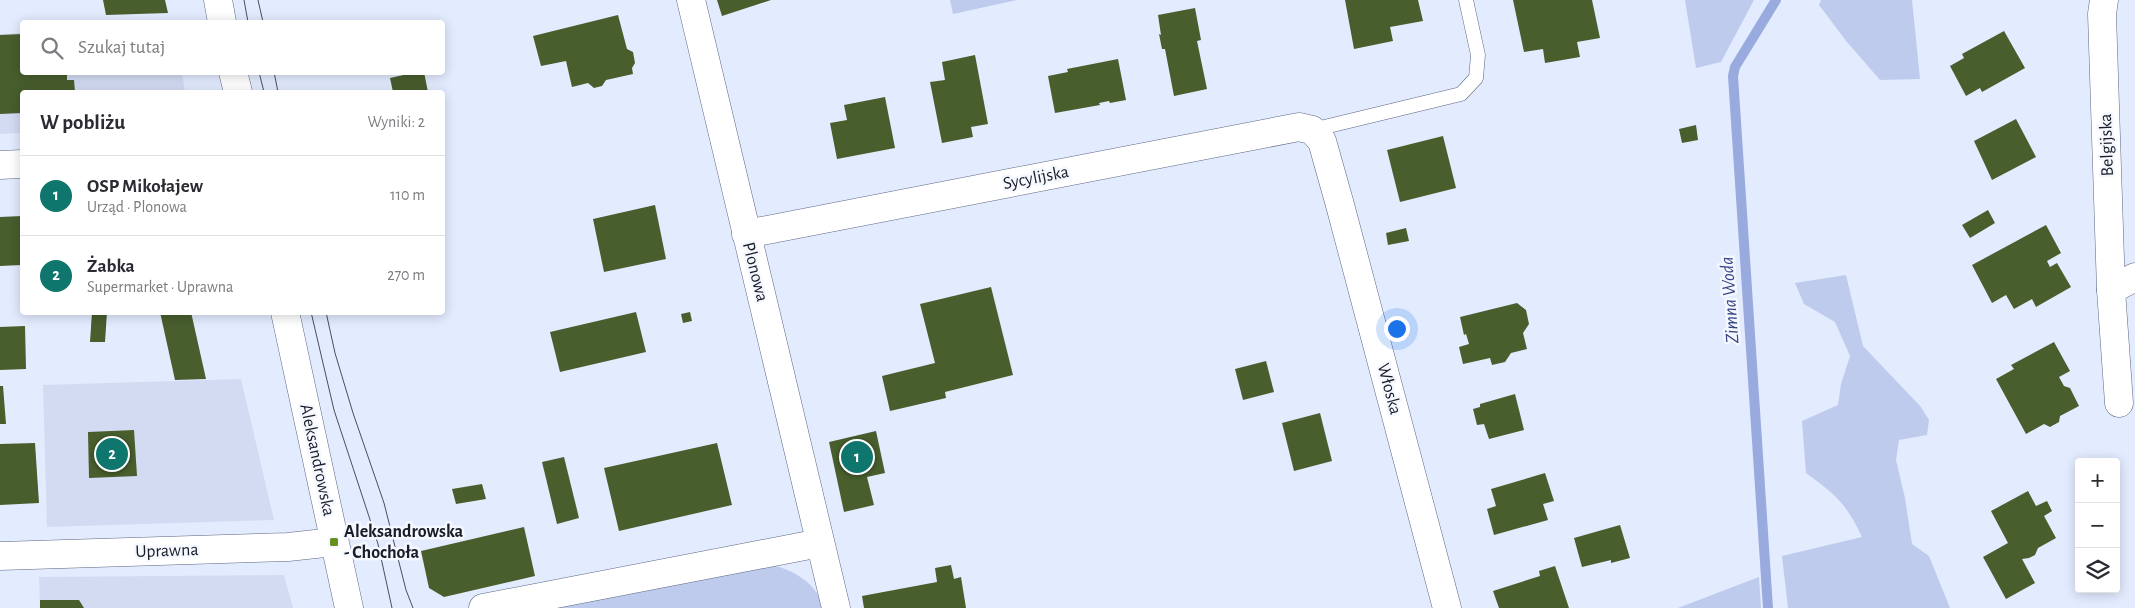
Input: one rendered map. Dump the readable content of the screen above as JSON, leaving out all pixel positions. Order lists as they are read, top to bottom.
{
  "streets": {
    "street": [
      "Belgijska",
      "Sycylijska",
      "Plonowa",
      "Włoska",
      "Aleksandrowska",
      "Uprawna"
    ]
  },
  "crossings": [
    ["Sycylijska", "Plonowa"],
    ["Sycylijska", "Włoska"],
    ["Aleksandrowska", "Uprawna"]
  ],
  "water": ["Zimna Woda"],
  "places": {
    "transit": ["Aleksandrowska - Chochoła"]
  },
  "page": {
    "search": "Szukaj tutaj",
    "heading": ["W pobliżu", "Wyniki: 2"],
    "list": [
      {
        "mark": "1",
        "name": "OSP Mikołajew",
        "note": "Urząd · Plonowa",
        "value": "110 m"
      },
      {
        "mark": "2",
        "name": "Żabka",
        "note": "Supermarket · Uprawna",
        "value": "270 m"
      }
    ],
    "pins": ["2", "1"],
    "map_buttons": ["+", "−"]
  }
}
